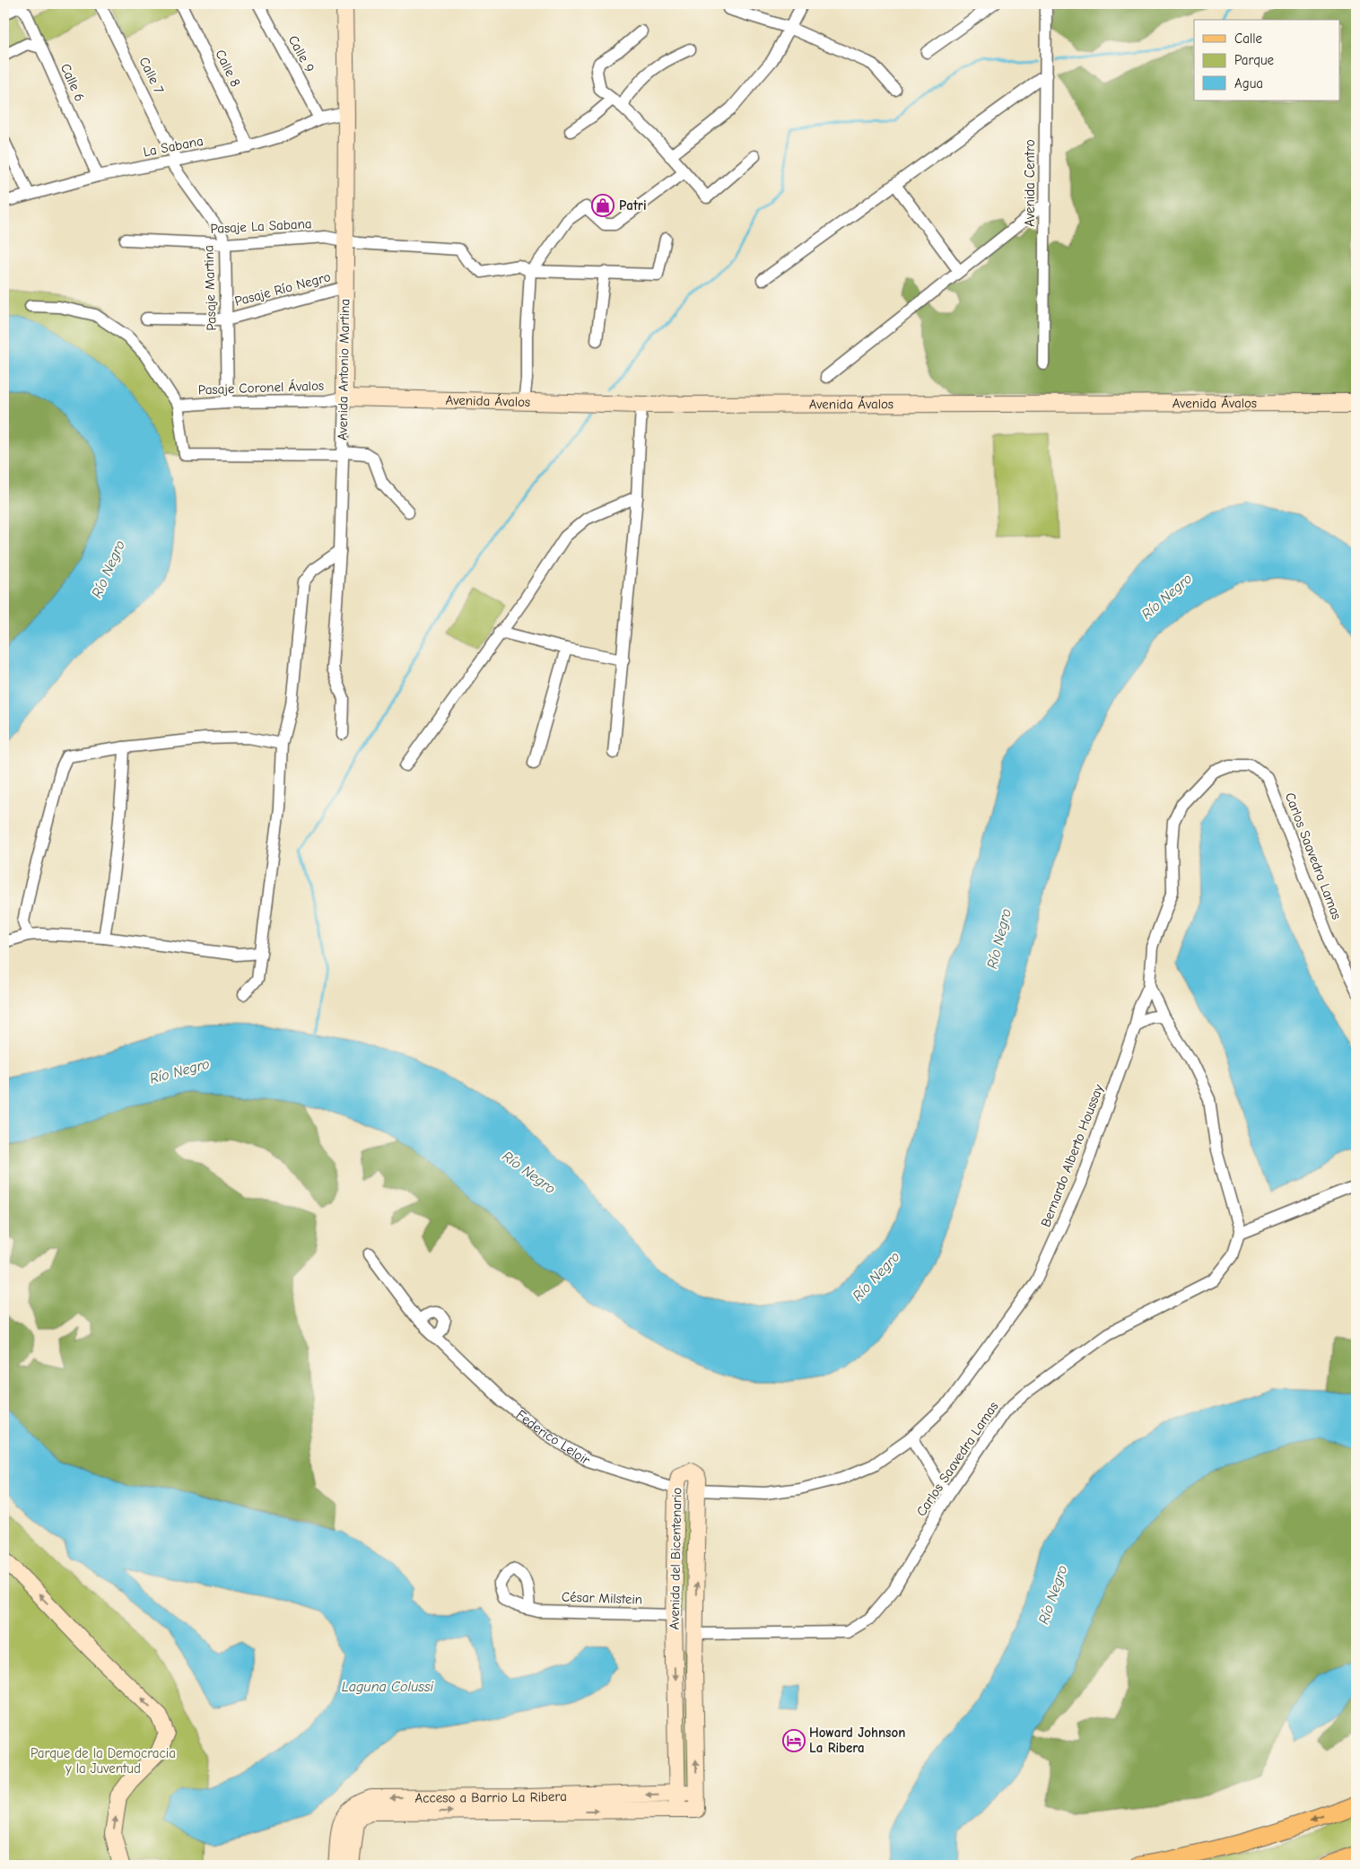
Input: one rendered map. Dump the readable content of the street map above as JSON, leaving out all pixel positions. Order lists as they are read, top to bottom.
{
  "streets": {
    "street": [
      "Calle 9",
      "Calle 8",
      "Calle 7",
      "Calle 6",
      "La Sabana",
      "Avenida Centro",
      "Pasaje La Sabana",
      "Pasaje Martina",
      "Pasaje Río Negro",
      "Avenida Antonio Martina",
      "Pasaje Coronel Ávalos",
      "Avenida Ávalos",
      "Carlos Saavedra Lamas",
      "Bernardo Alberto Houssay",
      "Federico Leloir",
      "Avenida del Bicentenario",
      "César Milstein",
      "Acceso a Barrio La Ribera"
    ]
  },
  "crossings": [
    ["Calle 9", "La Sabana"],
    ["Calle 8", "La Sabana"],
    ["Calle 7", "La Sabana"],
    ["Calle 7", "Pasaje Martina"],
    ["Calle 6", "La Sabana"],
    ["La Sabana", "Pasaje Martina"],
    ["La Sabana", "Avenida Antonio Martina"],
    ["Pasaje La Sabana", "Pasaje Martina"],
    ["Pasaje La Sabana", "Avenida Antonio Martina"],
    ["Pasaje Martina", "Pasaje Río Negro"],
    ["Pasaje Martina", "Pasaje Coronel Ávalos"],
    ["Pasaje Río Negro", "Avenida Antonio Martina"],
    ["Avenida Antonio Martina", "Pasaje Coronel Ávalos"],
    ["Avenida Antonio Martina", "Avenida Ávalos"],
    ["Pasaje Coronel Ávalos", "Avenida Ávalos"],
    ["Carlos Saavedra Lamas", "Bernardo Alberto Houssay"],
    ["Carlos Saavedra Lamas", "Avenida del Bicentenario"],
    ["Bernardo Alberto Houssay", "Avenida del Bicentenario"],
    ["Federico Leloir", "Avenida del Bicentenario"],
    ["Avenida del Bicentenario", "César Milstein"],
    ["Avenida del Bicentenario", "Acceso a Barrio La Ribera"]
  ],
  "water": ["Río Negro", "Laguna Colussi"],
  "parks": ["Parque de la Democracia y la Juventud"],
  "places": {
    "shop": ["Patri"],
    "hotel": ["Howard Johnson La Ribera"]
  },
  "legend": ["Calle", "Parque", "Agua"]
}
